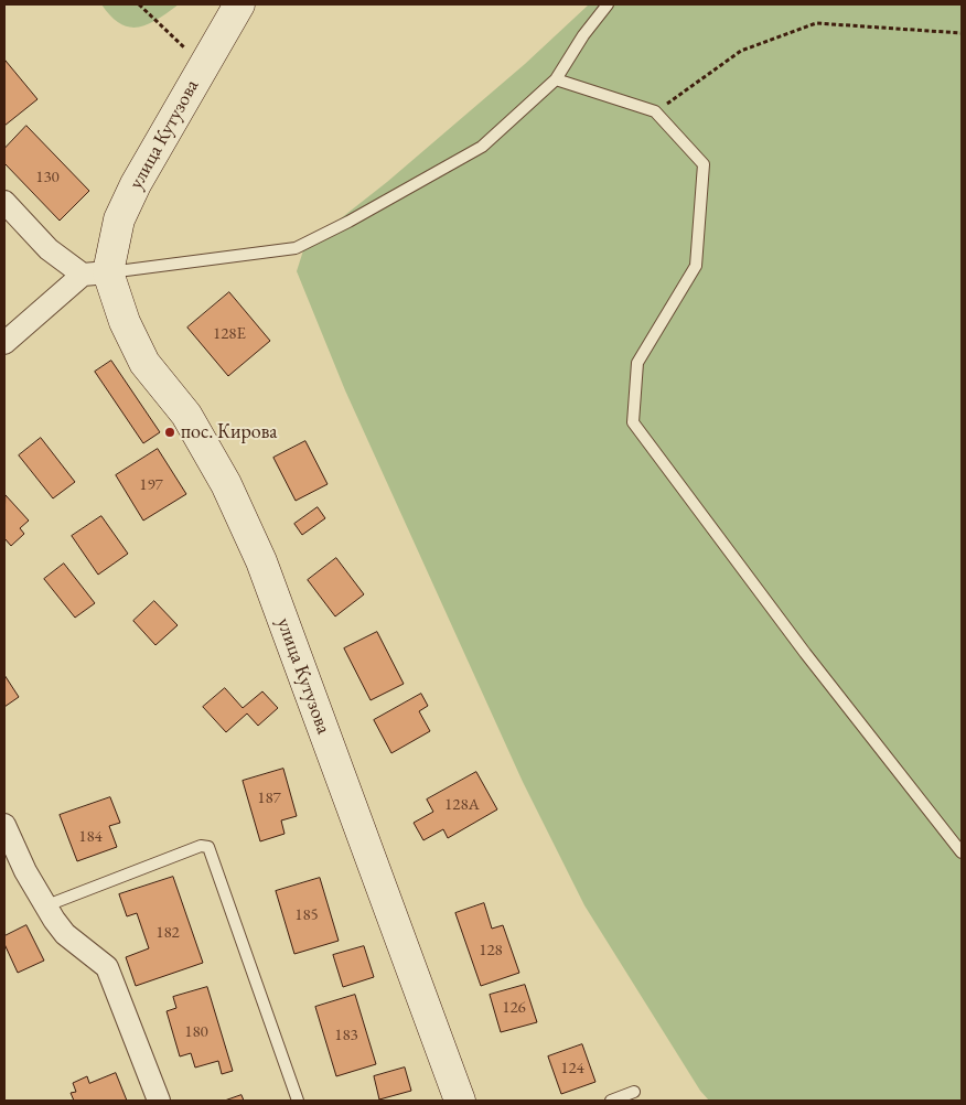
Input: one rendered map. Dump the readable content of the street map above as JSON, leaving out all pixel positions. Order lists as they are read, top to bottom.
{
  "streets": {
    "main road": ["улица Кутузова"]
  },
  "places": ["пос. Кирова"],
  "house_numbers": [
    "130",
    "128Е",
    "197",
    "187",
    "128А",
    "184",
    "185",
    "182",
    "128",
    "126",
    "180",
    "183",
    "124"
  ]
}
